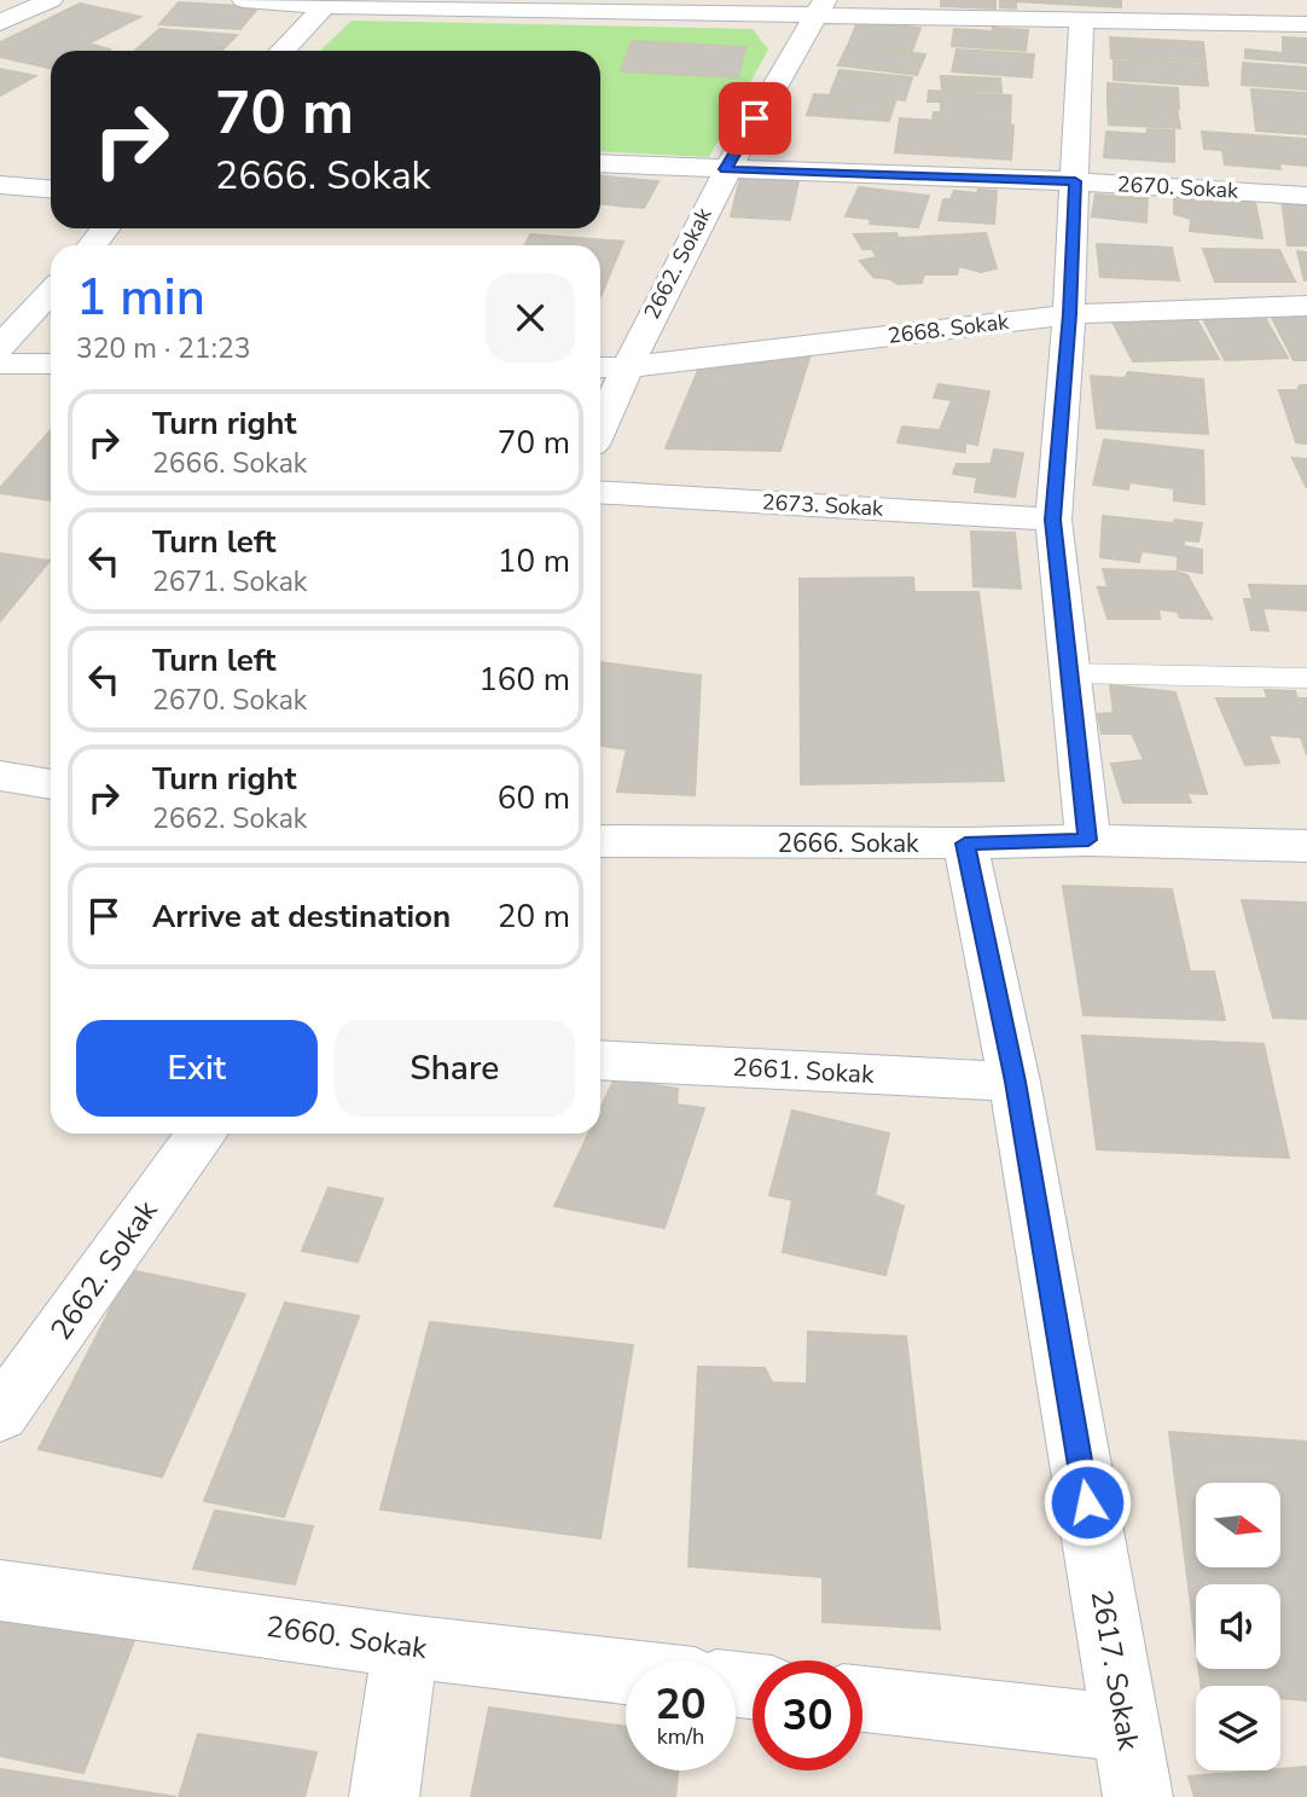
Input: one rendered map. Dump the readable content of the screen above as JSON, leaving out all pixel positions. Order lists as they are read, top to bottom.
{
  "streets": {
    "street": [
      "2670. Sokak",
      "2662. Sokak",
      "2668. Sokak",
      "2673. Sokak",
      "2666. Sokak",
      "2661. Sokak",
      "2660. Sokak",
      "2617. Sokak"
    ]
  },
  "crossings": [
    ["2670. Sokak", "2662. Sokak"],
    ["2662. Sokak", "2668. Sokak"],
    ["2666. Sokak", "2617. Sokak"],
    ["2661. Sokak", "2617. Sokak"]
  ],
  "north": "right",
  "page": {
    "turn": ["70 m", "2666. Sokak"],
    "heading": ["1 min", "320 m · 21:23"],
    "list": [
      {
        "name": "Turn right",
        "note": "2666. Sokak",
        "value": "70 m"
      },
      {
        "name": "Turn left",
        "note": "2671. Sokak",
        "value": "10 m"
      },
      {
        "name": "Turn left",
        "note": "2670. Sokak",
        "value": "160 m"
      },
      {
        "name": "Turn right",
        "note": "2662. Sokak",
        "value": "60 m"
      },
      {
        "name": "Arrive at destination",
        "value": "20 m"
      }
    ],
    "buttons": ["Exit", "Share"],
    "speed": "20 km/h",
    "limit": "30"
  }
}
